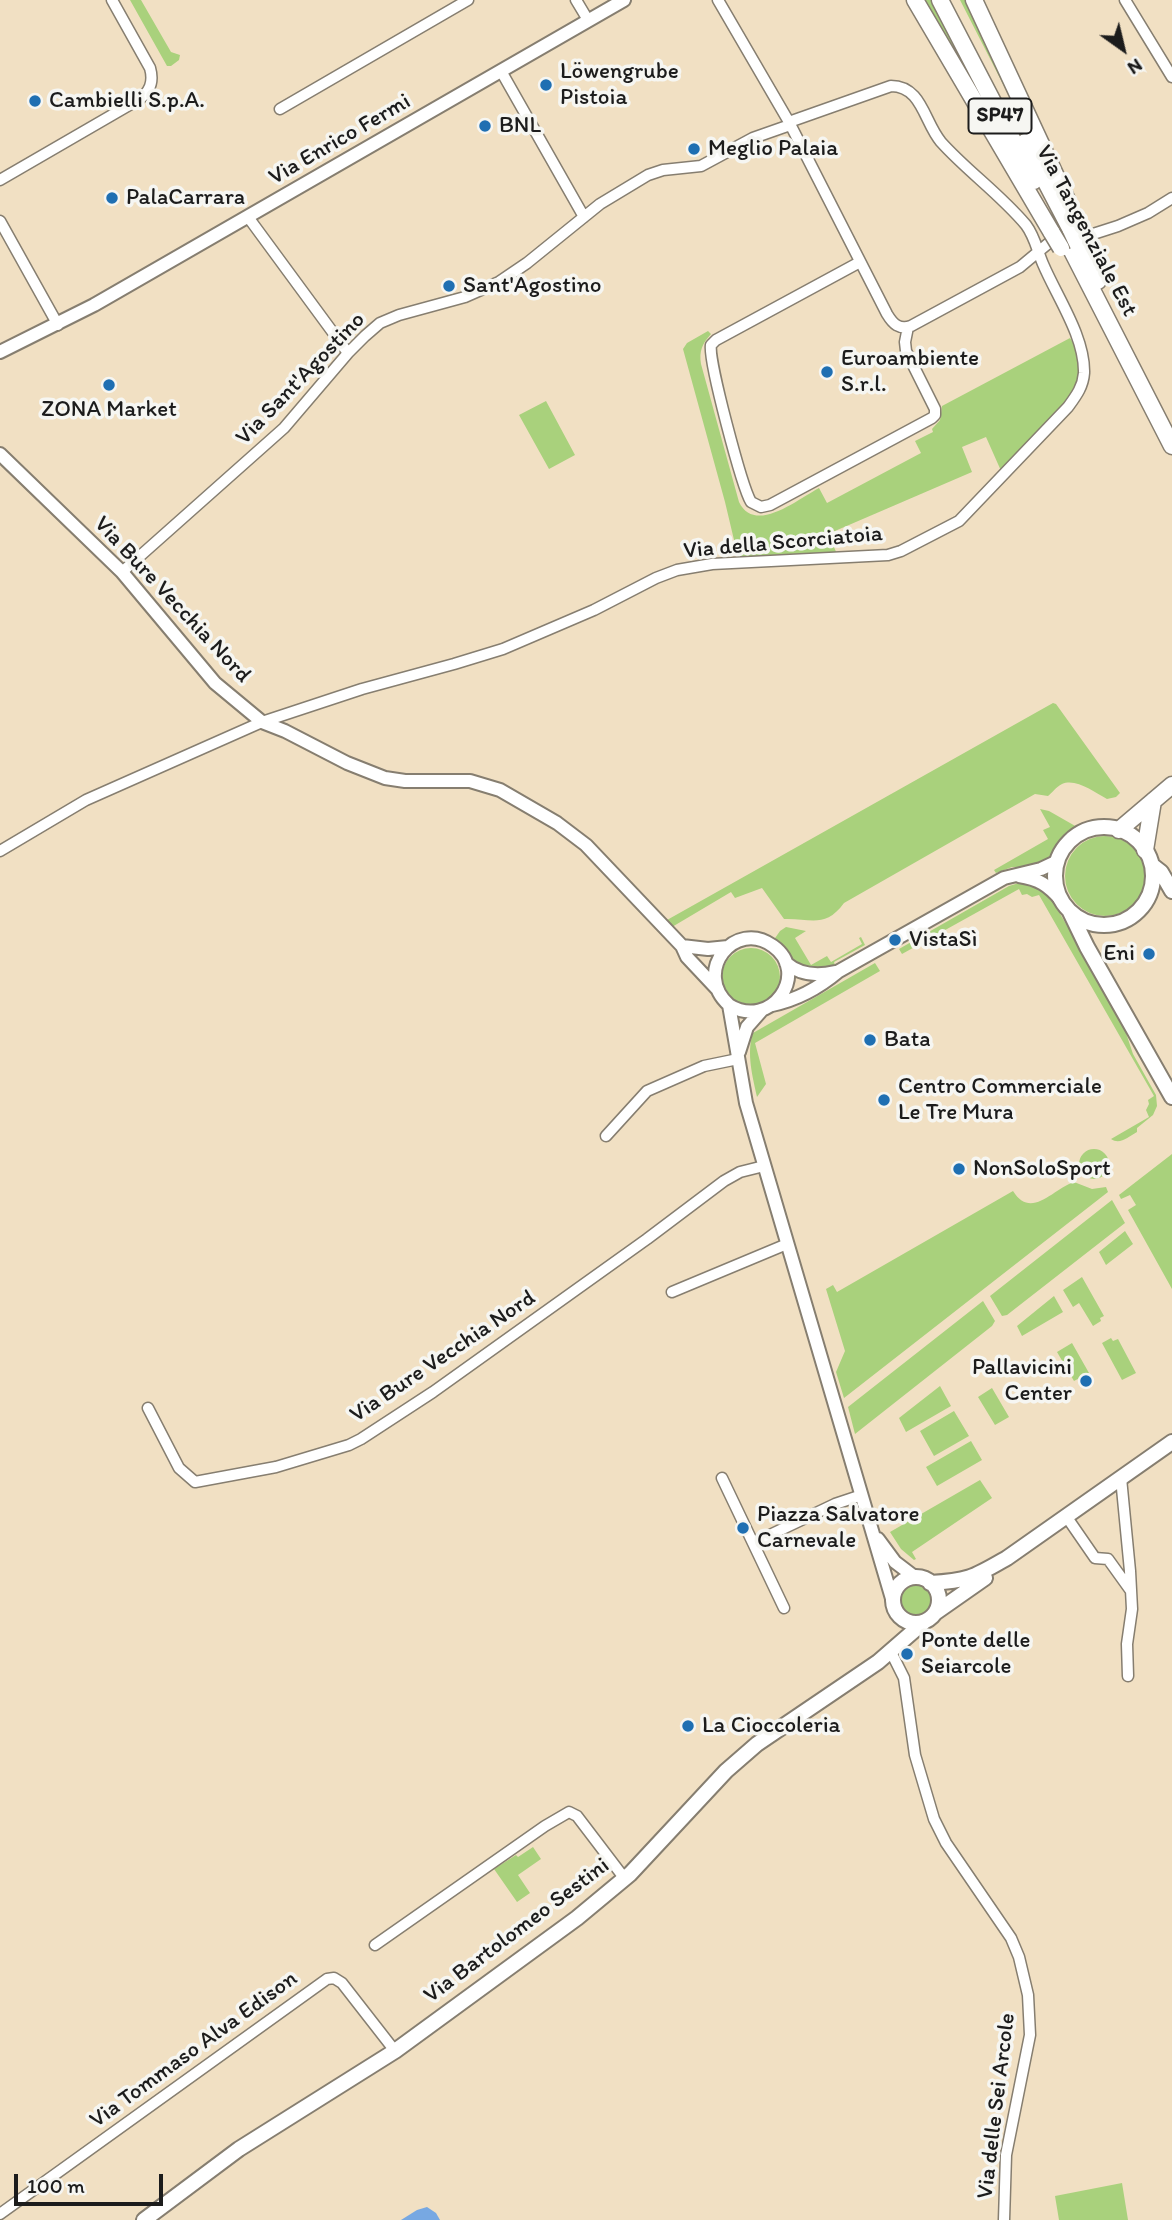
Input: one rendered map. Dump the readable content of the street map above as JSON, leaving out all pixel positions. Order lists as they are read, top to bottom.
{
  "streets": {
    "main road": ["SP47", "Via Tangenziale Est", "Via Bartolomeo Sestini"],
    "street": [
      "Via Enrico Fermi",
      "Via Sant'Agostino",
      "Via della Scorciatoia",
      "Via Bure Vecchia Nord",
      "Via Tommaso Alva Edison",
      "Via delle Sei Arcole"
    ]
  },
  "crossings": [
    ["Via Sant'Agostino", "Via della Scorciatoia"],
    ["Via Sant'Agostino", "Via Bure Vecchia Nord"],
    ["Via della Scorciatoia", "Via Bure Vecchia Nord"],
    ["Via Bartolomeo Sestini", "Via Tommaso Alva Edison"],
    ["Via Bartolomeo Sestini", "Via delle Sei Arcole"]
  ],
  "places": [
    "Löwengrube Pistoia",
    "Cambielli S.p.A.",
    "BNL",
    "Meglio Palaia",
    "PalaCarrara",
    "Sant'Agostino",
    "Euroambiente S.r.l.",
    "ZONA Market",
    "VistaSì",
    "Eni",
    "Bata",
    "Centro Commerciale Le Tre Mura",
    "NonSoloSport",
    "Pallavicini Center",
    "Piazza Salvatore Carnevale",
    "Ponte delle Seiarcole",
    "La Cioccoleria"
  ],
  "scale_bar": "100 m",
  "north": "bottom right"
}
